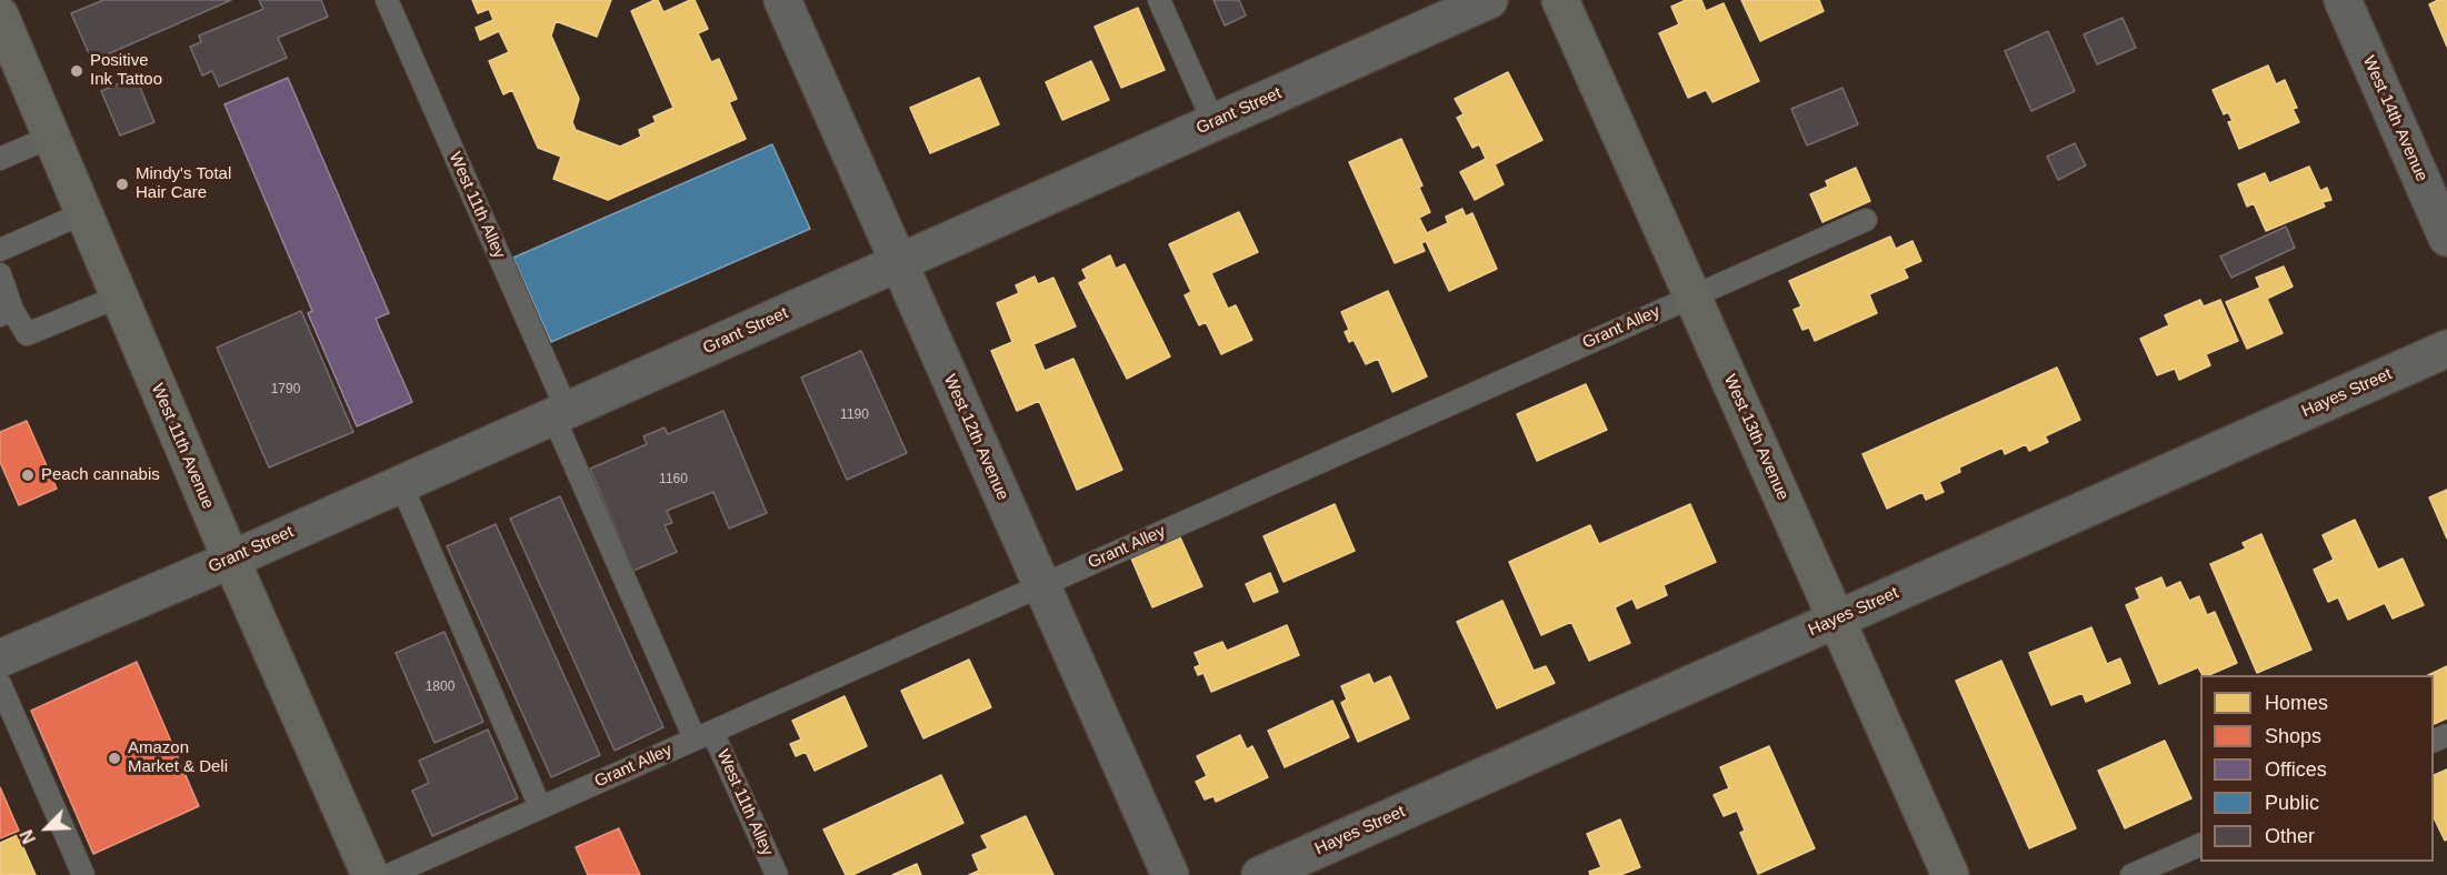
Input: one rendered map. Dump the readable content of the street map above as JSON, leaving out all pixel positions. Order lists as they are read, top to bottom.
{
  "streets": {
    "main road": ["West 13th Avenue", "West 11th Avenue"],
    "street": [
      "Grant Street",
      "West 14th Avenue",
      "Hayes Street",
      "West 12th Avenue"
    ],
    "lane": ["West 11th Alley", "Grant Alley"]
  },
  "crossings": [
    ["Grant Street", "West 11th Alley"],
    ["Grant Street", "West 12th Avenue"],
    ["Grant Street", "West 11th Avenue"],
    ["West 11th Alley", "Grant Alley"],
    ["Grant Alley", "West 12th Avenue"],
    ["Grant Alley", "West 13th Avenue"],
    ["Hayes Street", "West 13th Avenue"]
  ],
  "places": [
    "Positive Ink Tattoo",
    "Mindy's Total Hair Care",
    "Peach cannabis",
    "Amazon Market & Deli"
  ],
  "house_numbers": [
    "1790",
    "1190",
    "1160",
    "1800"
  ],
  "legend": [
    "Homes",
    "Shops",
    "Offices",
    "Public",
    "Other"
  ],
  "north": "bottom left"
}
